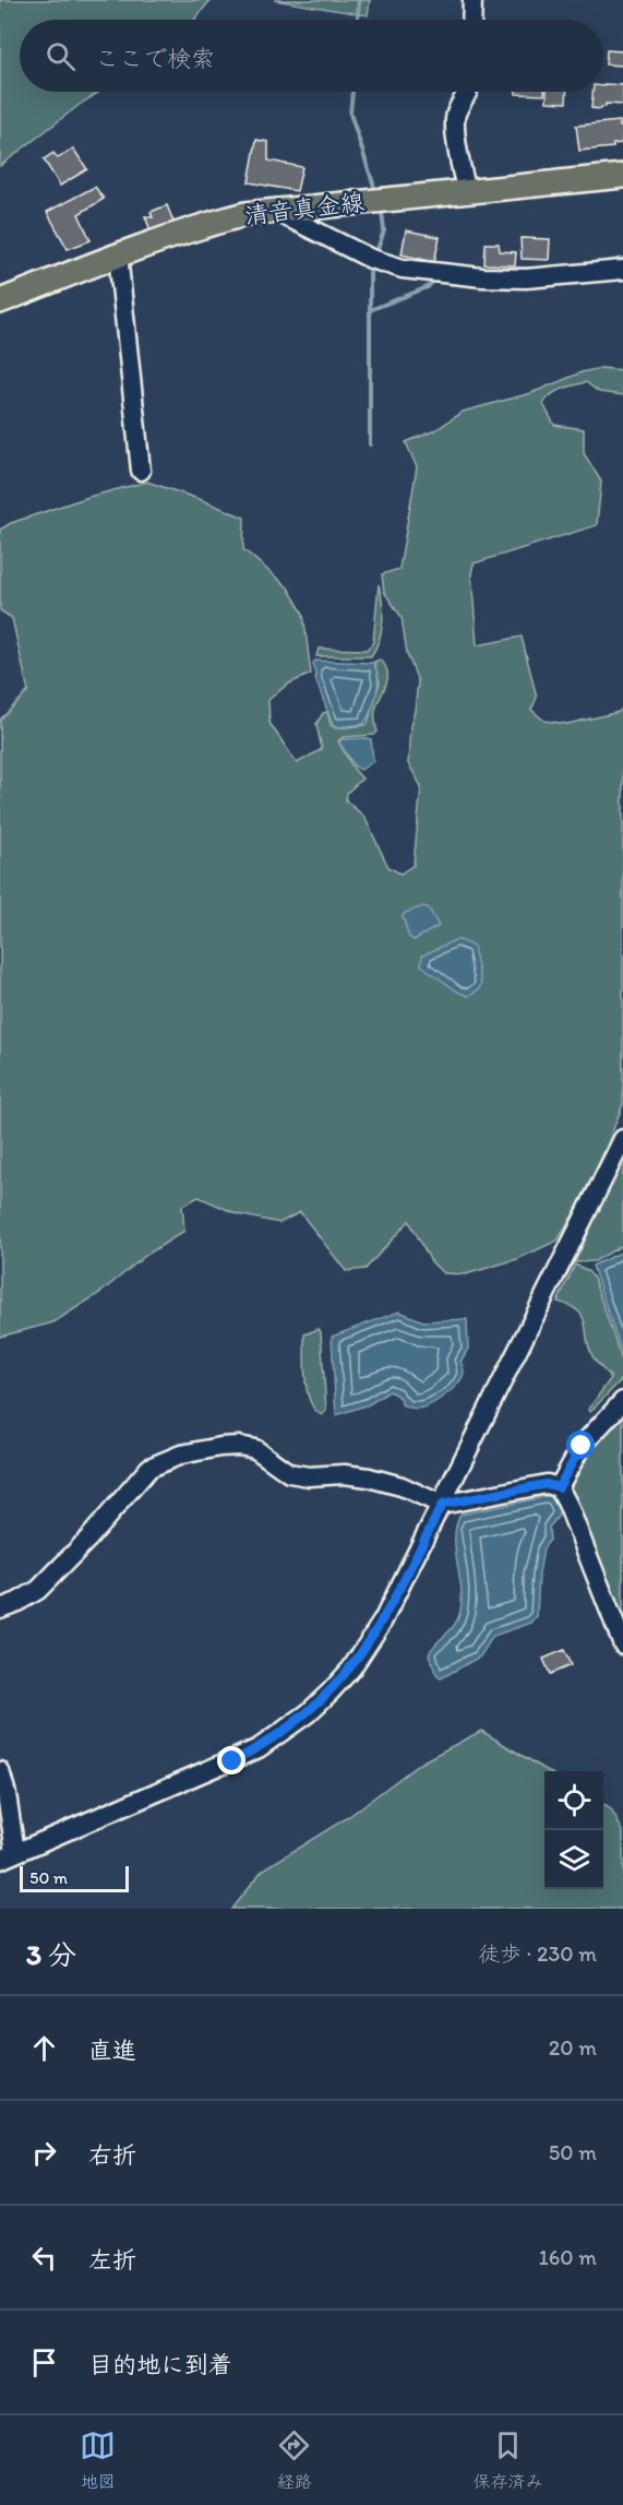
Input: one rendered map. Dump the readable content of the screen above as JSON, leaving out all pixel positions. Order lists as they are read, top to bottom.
{
  "streets": {
    "main road": ["清音真金線"]
  },
  "scale_bar": "50 m",
  "page": {
    "search": "ここで検索",
    "scale": "50 m",
    "heading": ["3 分", "徒歩 · 230 m"],
    "list": [
      ["直進", "20 m"],
      ["右折", "50 m"],
      ["左折", "160 m"],
      "目的地に到着"
    ],
    "nav": ["地図", "経路", "保存済み"]
  }
}
